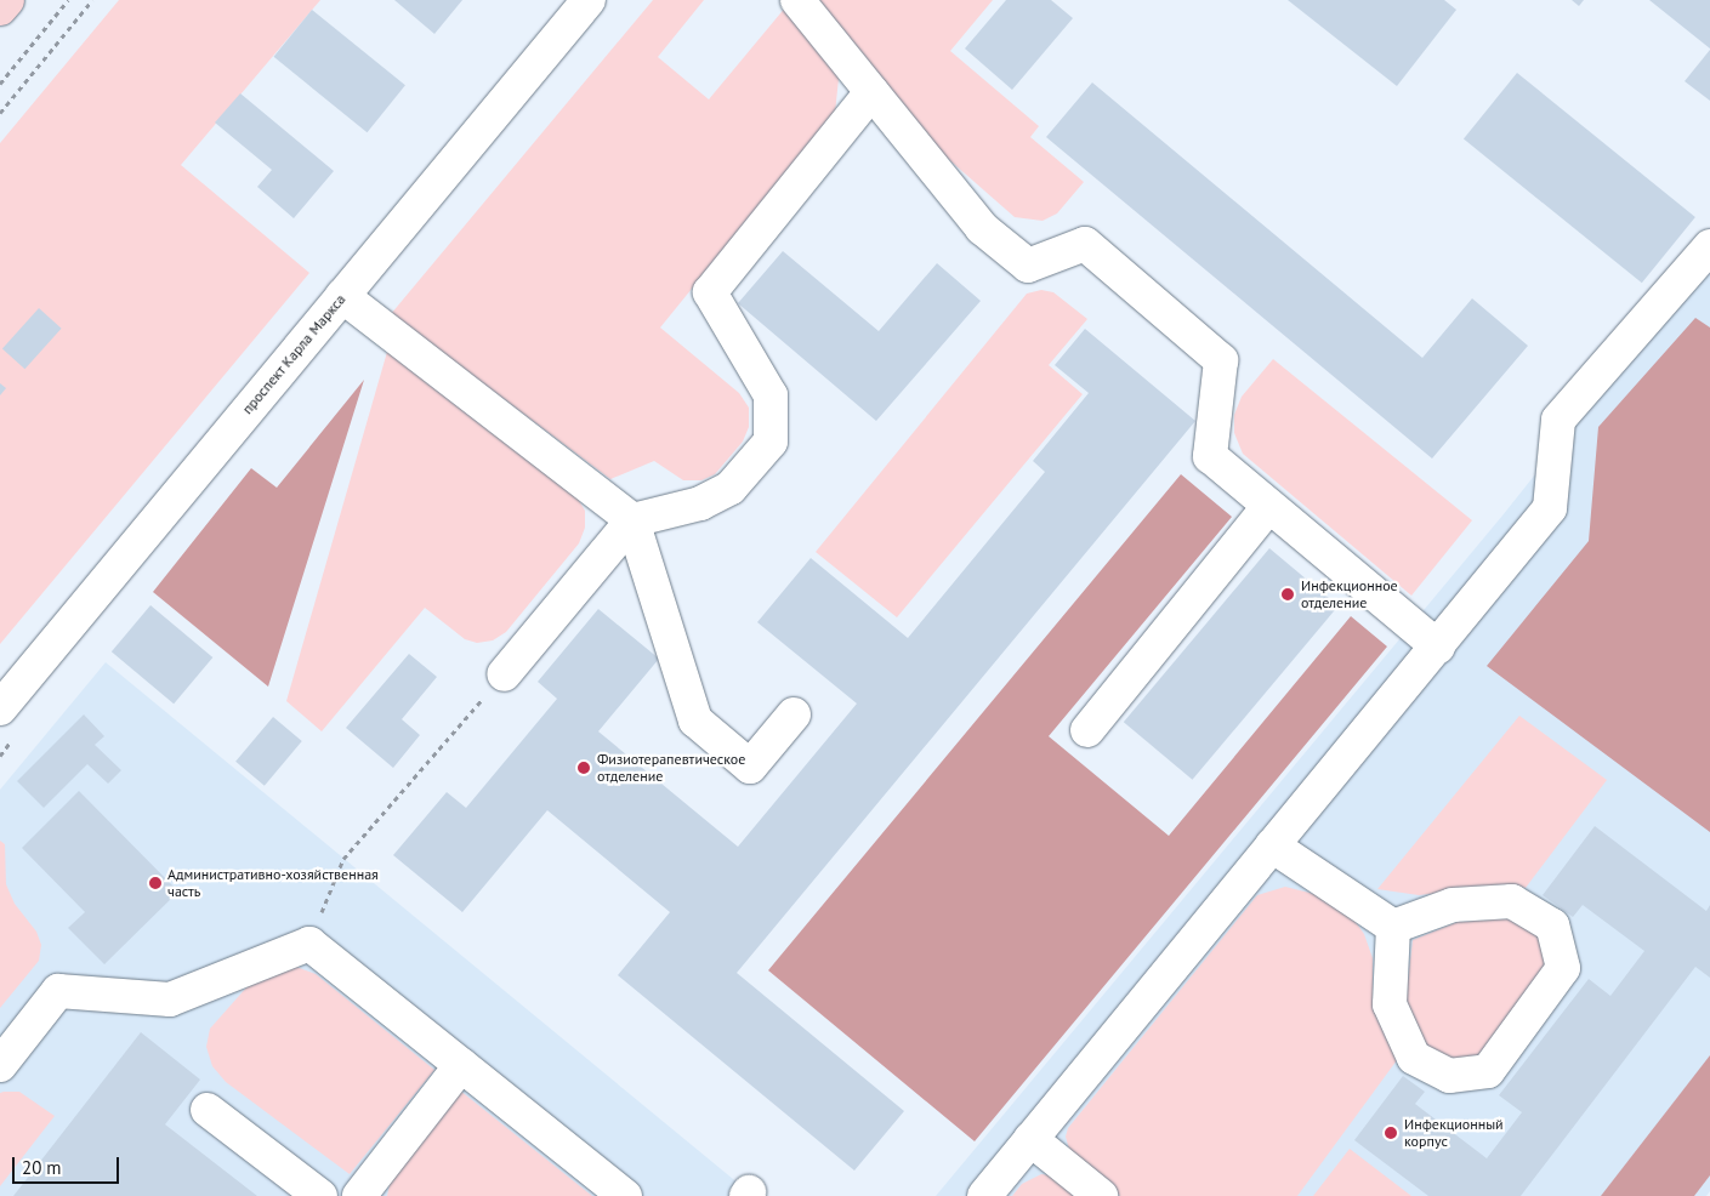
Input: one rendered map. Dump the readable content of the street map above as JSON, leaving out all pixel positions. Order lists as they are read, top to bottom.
{
  "streets": {
    "street": ["проспект Карла Маркса"]
  },
  "places": [
    "Инфекционное отделение",
    "Физиотерапевтическое отделение",
    "Административно-хозяйственная часть",
    "Инфекционный корпус"
  ],
  "scale_bar": "20 m"
}
